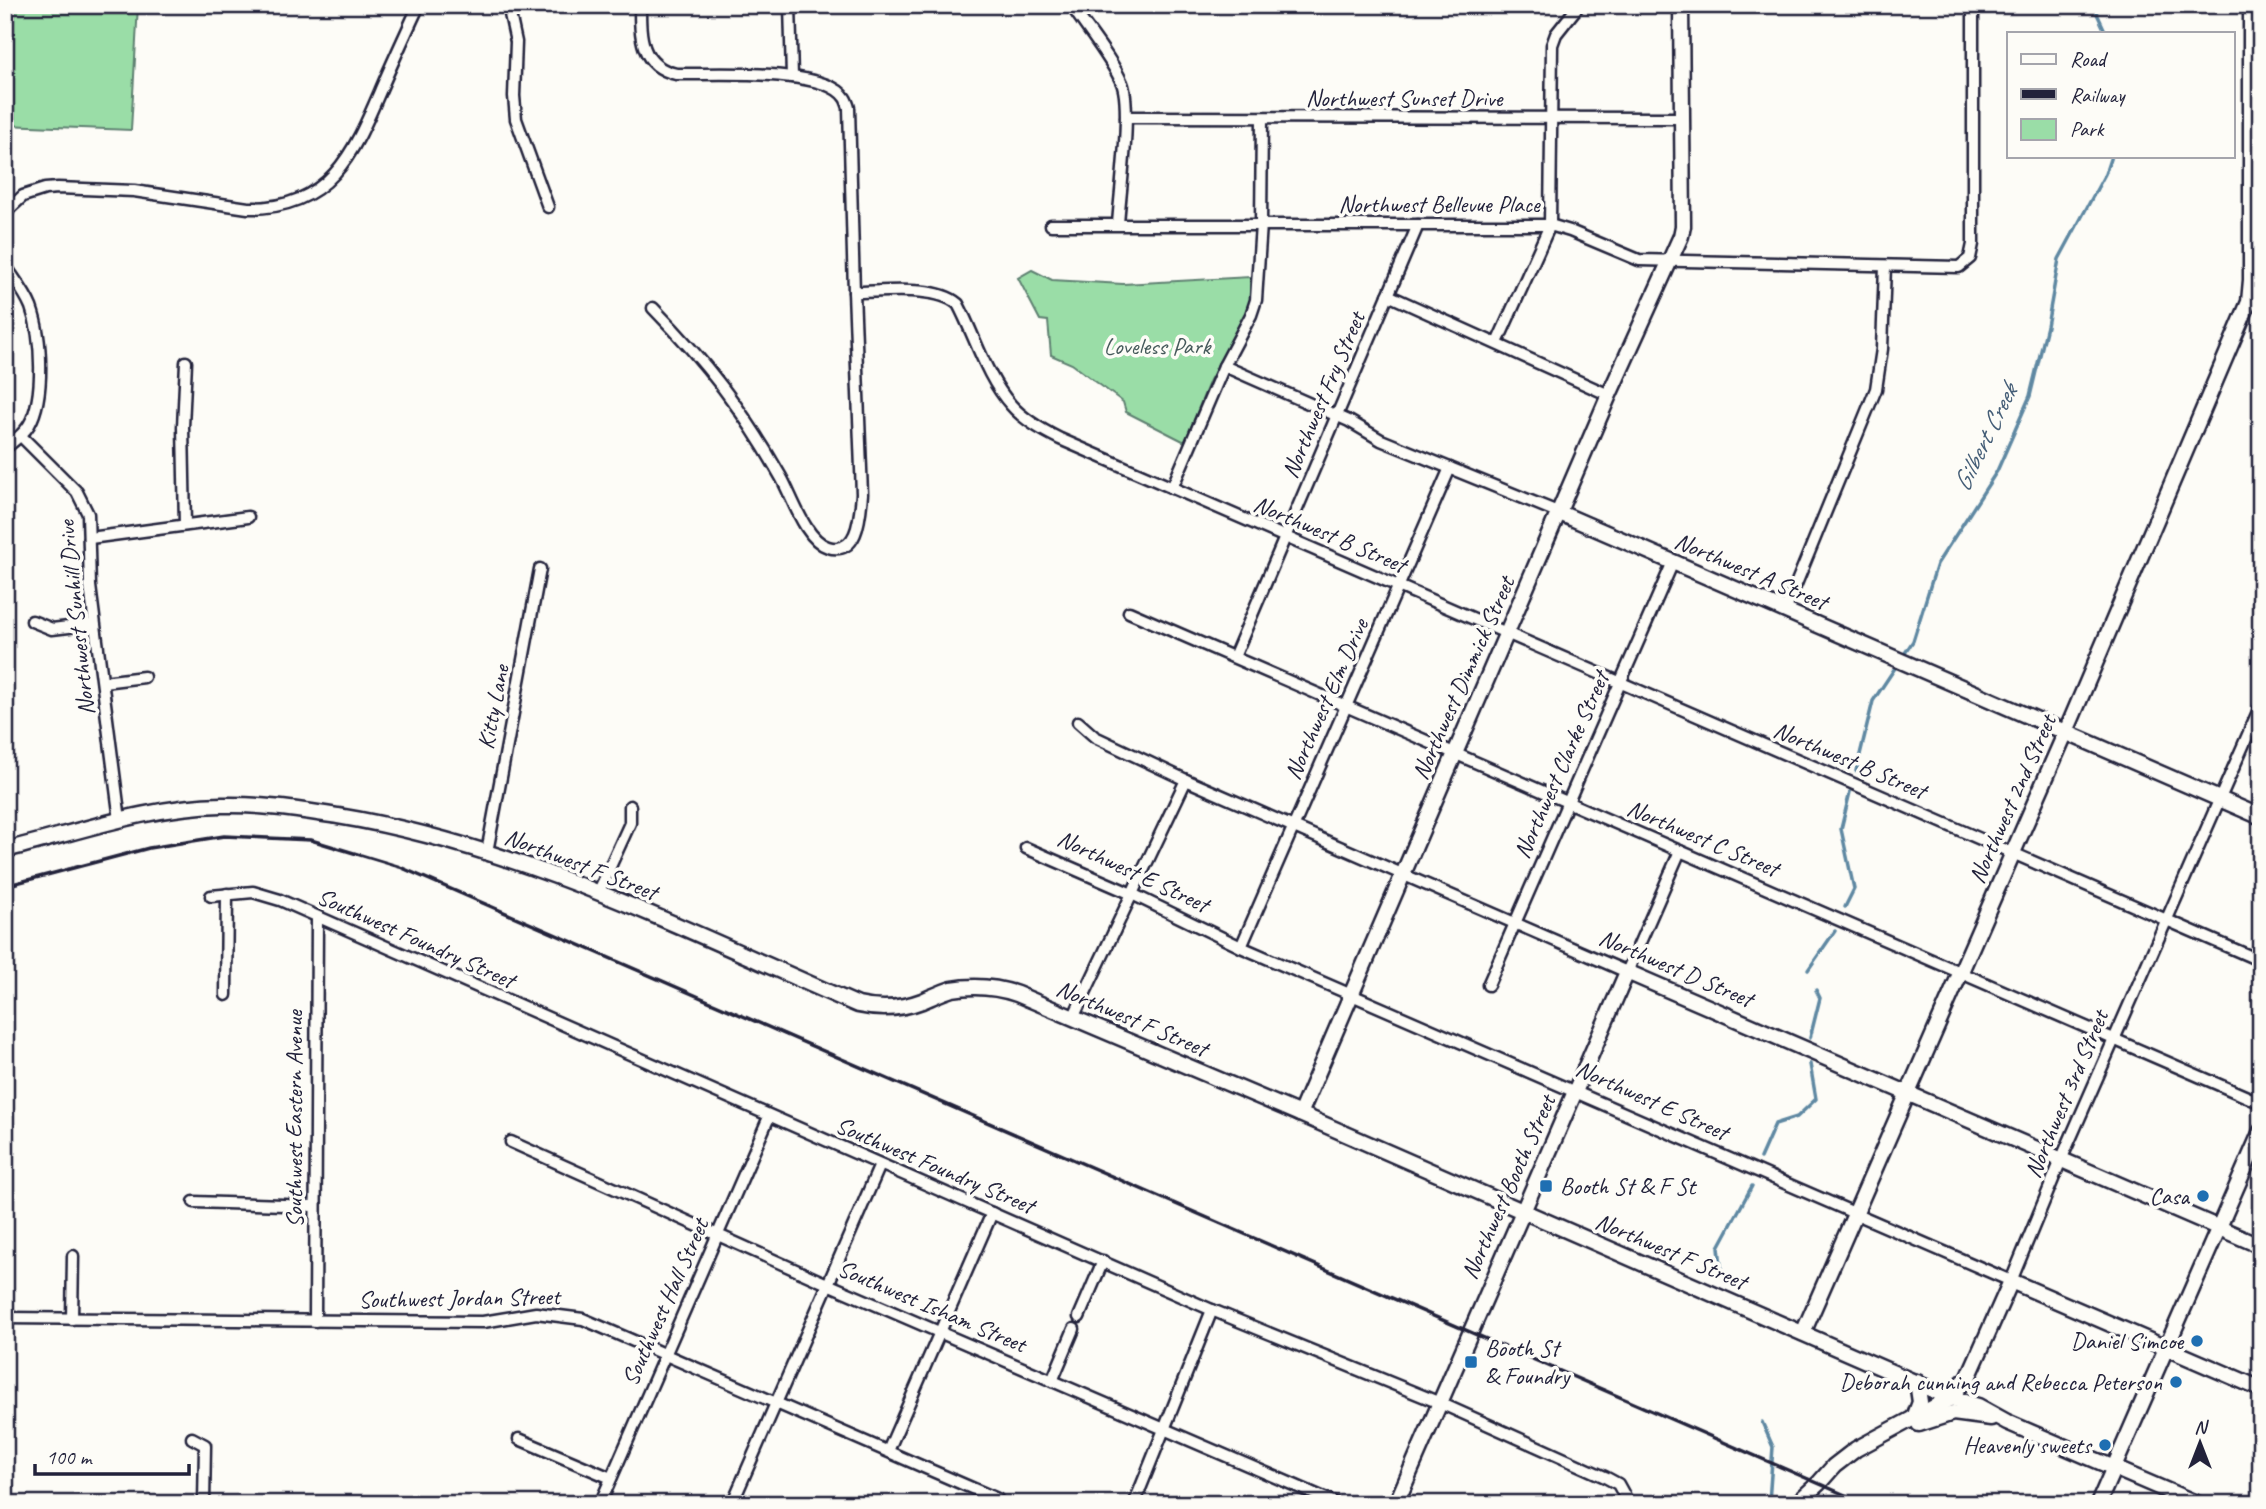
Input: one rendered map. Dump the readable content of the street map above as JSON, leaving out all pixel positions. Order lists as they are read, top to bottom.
{
  "streets": {
    "street": [
      "Northwest Sunset Drive",
      "Northwest Bellevue Place",
      "Northwest Fry Street",
      "Northwest B Street",
      "Northwest A Street",
      "Northwest Sunhill Drive",
      "Northwest Dimmick Street",
      "Northwest Elm Drive",
      "Kitty Lane",
      "Northwest Clarke Street",
      "Northwest 2nd Street",
      "Northwest C Street",
      "Northwest F Street",
      "Northwest E Street",
      "Southwest Foundry Street",
      "Northwest D Street",
      "Northwest 3rd Street",
      "Southwest Eastern Avenue",
      "Northwest Booth Street",
      "Southwest Jordan Street",
      "Southwest Hall Street",
      "Southwest Isham Street"
    ]
  },
  "crossings": [
    ["Northwest Sunset Drive", "Northwest Dimmick Street"],
    ["Northwest Bellevue Place", "Northwest Fry Street"],
    ["Northwest Bellevue Place", "Northwest Dimmick Street"],
    ["Northwest Fry Street", "Northwest B Street"],
    ["Northwest Fry Street", "Northwest A Street"],
    ["Northwest Fry Street", "Northwest C Street"],
    ["Northwest B Street", "Northwest Dimmick Street"],
    ["Northwest B Street", "Northwest Elm Drive"],
    ["Northwest B Street", "Northwest Clarke Street"],
    ["Northwest B Street", "Northwest 2nd Street"],
    ["Northwest B Street", "Northwest 3rd Street"],
    ["Northwest A Street", "Northwest Dimmick Street"],
    ["Northwest A Street", "Northwest Elm Drive"],
    ["Northwest A Street", "Northwest Clarke Street"],
    ["Northwest A Street", "Northwest 2nd Street"],
    ["Northwest A Street", "Northwest 3rd Street"],
    ["Northwest Sunhill Drive", "Northwest F Street"],
    ["Northwest Dimmick Street", "Northwest C Street"],
    ["Northwest Dimmick Street", "Northwest F Street"],
    ["Northwest Dimmick Street", "Northwest E Street"],
    ["Northwest Dimmick Street", "Northwest D Street"],
    ["Northwest Elm Drive", "Northwest C Street"],
    ["Northwest Elm Drive", "Northwest E Street"],
    ["Northwest Elm Drive", "Northwest D Street"],
    ["Kitty Lane", "Northwest F Street"],
    ["Northwest Clarke Street", "Northwest C Street"],
    ["Northwest Clarke Street", "Northwest D Street"],
    ["Northwest 2nd Street", "Northwest C Street"],
    ["Northwest 2nd Street", "Northwest F Street"],
    ["Northwest 2nd Street", "Northwest E Street"],
    ["Northwest 2nd Street", "Northwest D Street"],
    ["Northwest C Street", "Northwest 3rd Street"],
    ["Northwest C Street", "Northwest Booth Street"],
    ["Northwest F Street", "Northwest 3rd Street"],
    ["Northwest F Street", "Northwest Booth Street"],
    ["Northwest E Street", "Northwest 3rd Street"],
    ["Northwest E Street", "Northwest Booth Street"],
    ["Southwest Foundry Street", "Southwest Eastern Avenue"],
    ["Southwest Foundry Street", "Northwest Booth Street"],
    ["Southwest Foundry Street", "Southwest Hall Street"],
    ["Northwest D Street", "Northwest 3rd Street"],
    ["Northwest D Street", "Northwest Booth Street"],
    ["Southwest Eastern Avenue", "Southwest Jordan Street"],
    ["Southwest Jordan Street", "Southwest Hall Street"],
    ["Southwest Hall Street", "Southwest Isham Street"]
  ],
  "water": ["Gilbert Creek"],
  "parks": ["Loveless Park"],
  "places": {
    "transit": ["Booth St & F St", "Booth St & Foundry"],
    "other": [
      "Casa",
      "Daniel Simcoe",
      "Deborah cunning and Rebecca Peterson",
      "Heavenly sweets"
    ]
  },
  "legend": ["Road", "Railway", "Park"],
  "scale_bar": "100 m",
  "north": "top"
}
